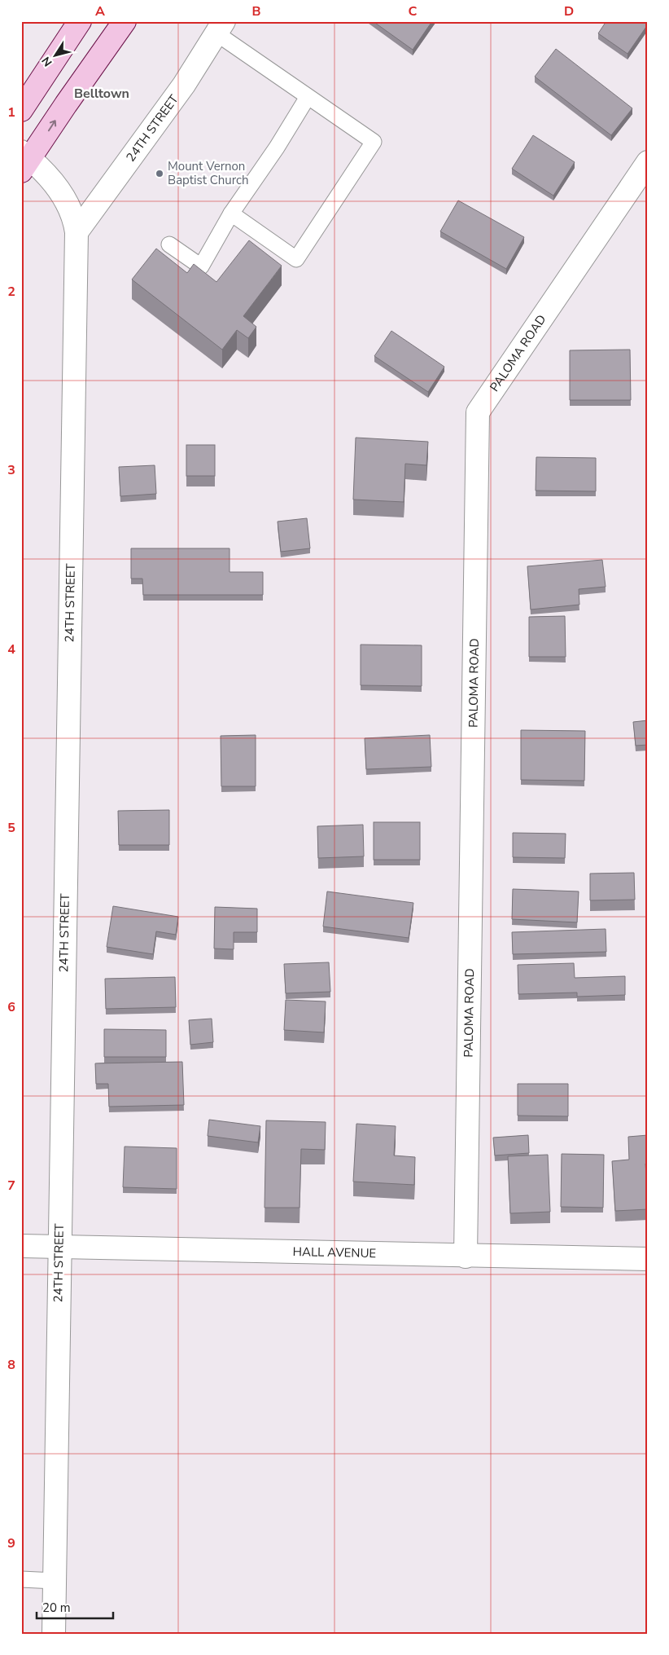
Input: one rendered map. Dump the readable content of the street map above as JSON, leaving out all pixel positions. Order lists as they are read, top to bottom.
{
  "streets": {
    "street": ["24TH STREET", "PALOMA ROAD", "HALL AVENUE"]
  },
  "crossings": [
    ["24TH STREET", "HALL AVENUE"],
    ["PALOMA ROAD", "HALL AVENUE"]
  ],
  "districts": ["Belltown"],
  "places": ["Mount Vernon Baptist Church"],
  "scale_bar": "20 m",
  "north": "bottom left",
  "grid": {
    "columns": [
      "A",
      "B",
      "C",
      "D"
    ],
    "rows": [
      "1",
      "2",
      "3",
      "4",
      "5",
      "6",
      "7",
      "8",
      "9"
    ]
  }
}
